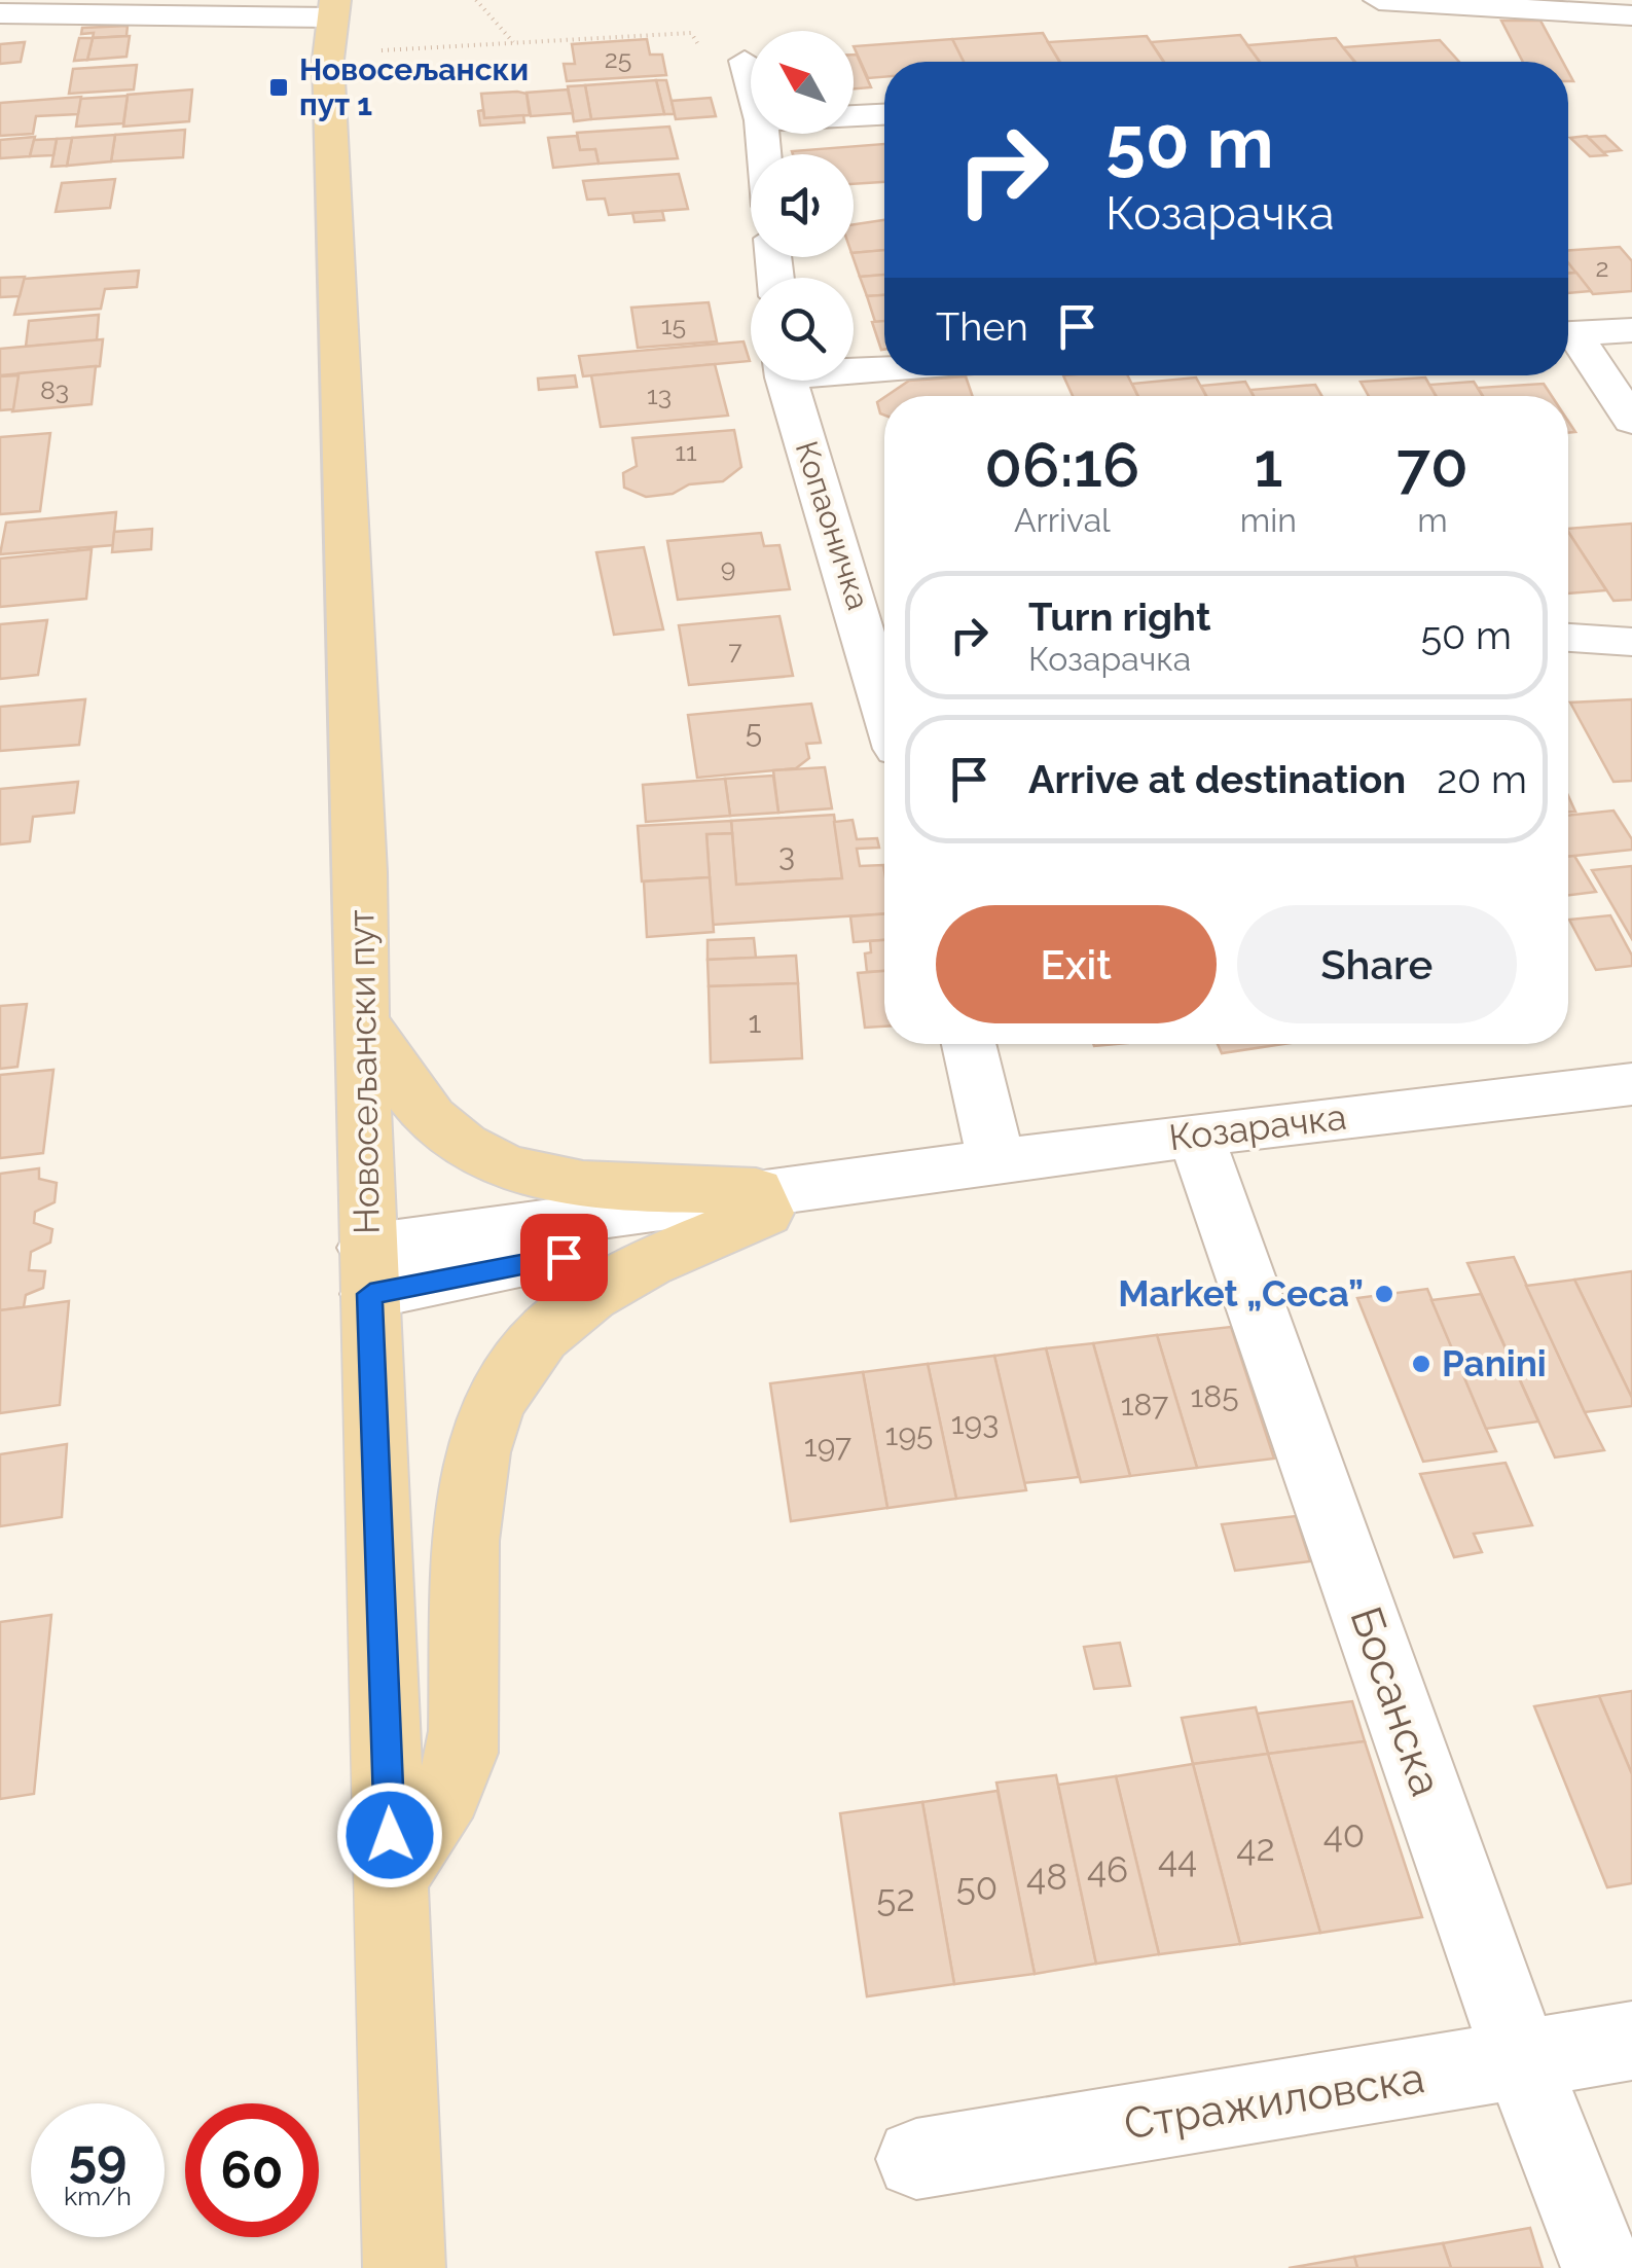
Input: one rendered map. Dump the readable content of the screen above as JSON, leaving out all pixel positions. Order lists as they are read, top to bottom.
{
  "streets": {
    "main road": ["Новосељански пут"],
    "street": [
      "Копаоничка",
      "Козарачка",
      "Босанска",
      "Стражиловска"
    ]
  },
  "crossings": [
    ["Новосељански пут", "Козарачка"],
    ["Козарачка", "Босанска"],
    ["Босанска", "Стражиловска"]
  ],
  "places": {
    "transit": ["Новосељански пут 1"],
    "other": ["Market „Ceca”", "Panini"]
  },
  "house_numbers": [
    "25",
    "2",
    "15",
    "83",
    "13",
    "11",
    "9",
    "7",
    "5",
    "3",
    "1",
    "185",
    "187",
    "193",
    "195",
    "197",
    "40",
    "42",
    "44",
    "46",
    "48",
    "50",
    "52"
  ],
  "north": "top left",
  "page": {
    "turn": ["50 m", "Козарачка"],
    "then": "Then",
    "eta": [
      "06:16",
      "Arrival",
      "1",
      "min",
      "70",
      "m"
    ],
    "list": [
      {
        "name": "Turn right",
        "note": "Козарачка",
        "value": "50 m"
      },
      {
        "name": "Arrive at destination",
        "value": "20 m"
      }
    ],
    "buttons": ["Exit", "Share"],
    "speed": "59 km/h",
    "limit": "60"
  }
}
